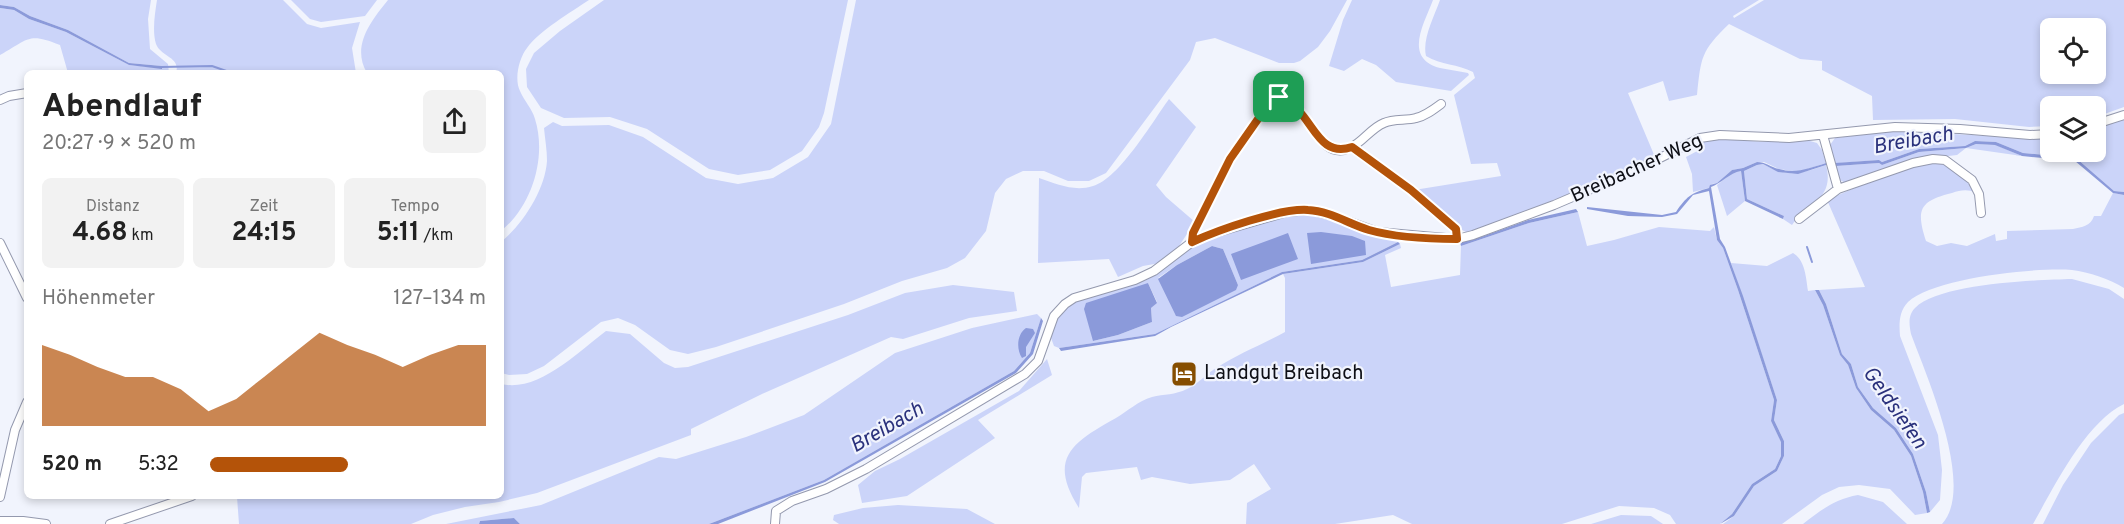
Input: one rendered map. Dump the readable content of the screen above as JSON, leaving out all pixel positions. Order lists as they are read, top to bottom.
{
  "streets": {
    "street": ["Breibacher Weg"]
  },
  "water": ["Breibach", "Geldsiefen"],
  "places": {
    "hotel": ["Landgut Breibach"]
  },
  "page": {
    "heading": ["Abendlauf", "20:27 · 9 × 520 m"],
    "stats": [
      ["Distanz", "4.68 km"],
      ["Zeit", "24:15"],
      ["Tempo", "5:11 /km"]
    ],
    "chart": ["Höhenmeter", "127–134 m"],
    "list": [
      {
        "name": "520 m",
        "note": "5:32"
      }
    ]
  }
}
